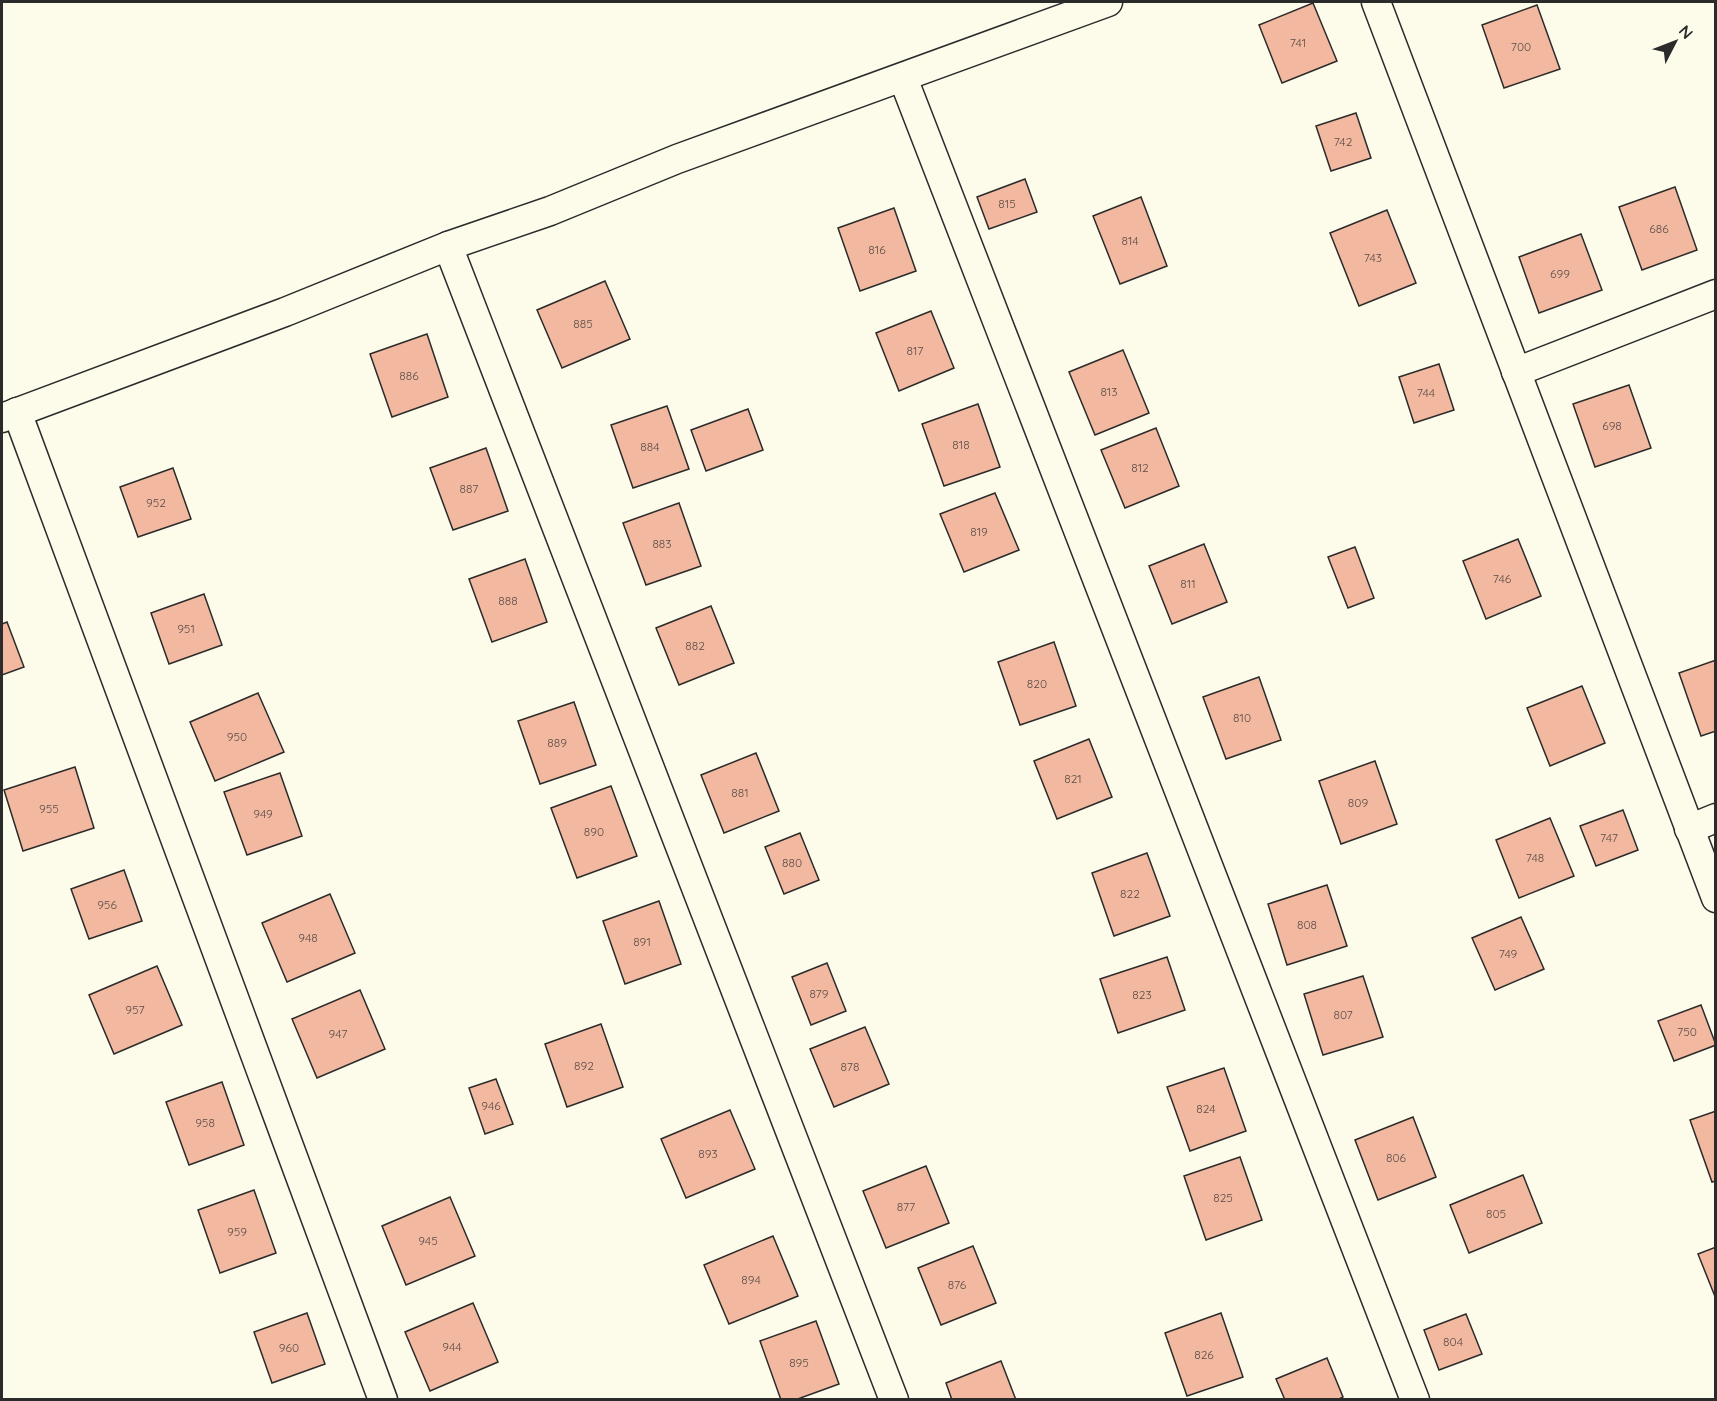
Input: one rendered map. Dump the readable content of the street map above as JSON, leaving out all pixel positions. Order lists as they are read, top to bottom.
{
  "house_numbers": [
    "741",
    "700",
    "742",
    "815",
    "686",
    "814",
    "816",
    "743",
    "699",
    "885",
    "817",
    "886",
    "813",
    "744",
    "698",
    "818",
    "884",
    "812",
    "887",
    "952",
    "819",
    "883",
    "746",
    "811",
    "888",
    "951",
    "882",
    "820",
    "810",
    "950",
    "889",
    "821",
    "881",
    "809",
    "955",
    "949",
    "890",
    "747",
    "748",
    "880",
    "822",
    "956",
    "808",
    "948",
    "891",
    "749",
    "879",
    "823",
    "957",
    "807",
    "750",
    "947",
    "892",
    "878",
    "946",
    "824",
    "958",
    "893",
    "806",
    "825",
    "877",
    "805",
    "959",
    "945",
    "894",
    "876",
    "804",
    "944",
    "960",
    "826",
    "895"
  ],
  "north": "top right"
}
